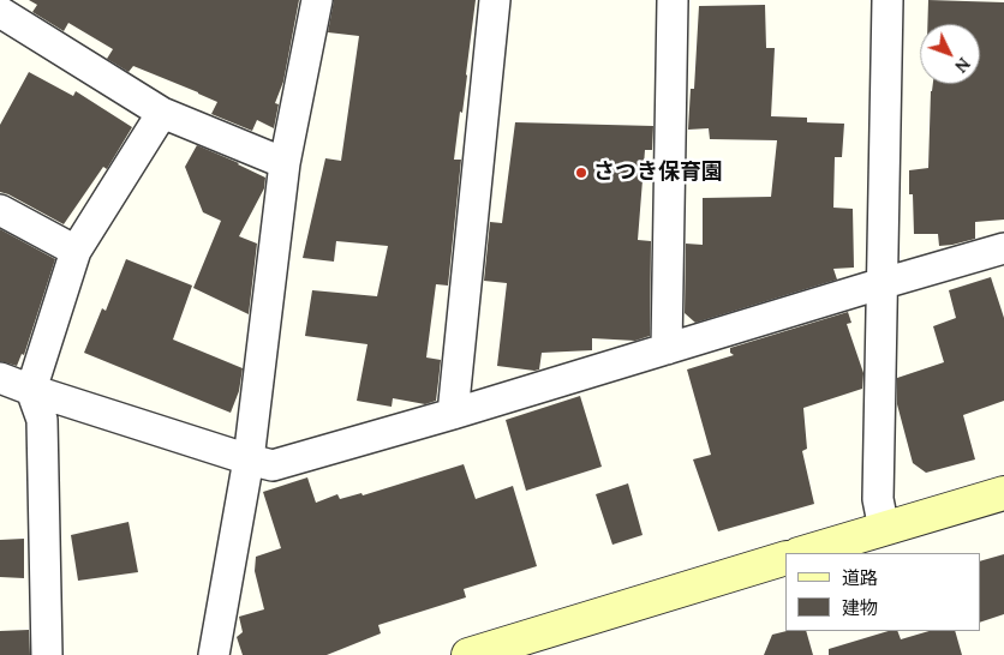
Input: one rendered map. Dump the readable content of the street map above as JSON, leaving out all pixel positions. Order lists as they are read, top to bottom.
{
  "places": ["さつき保育園"],
  "legend": ["道路", "建物"],
  "north": "bottom right"
}
